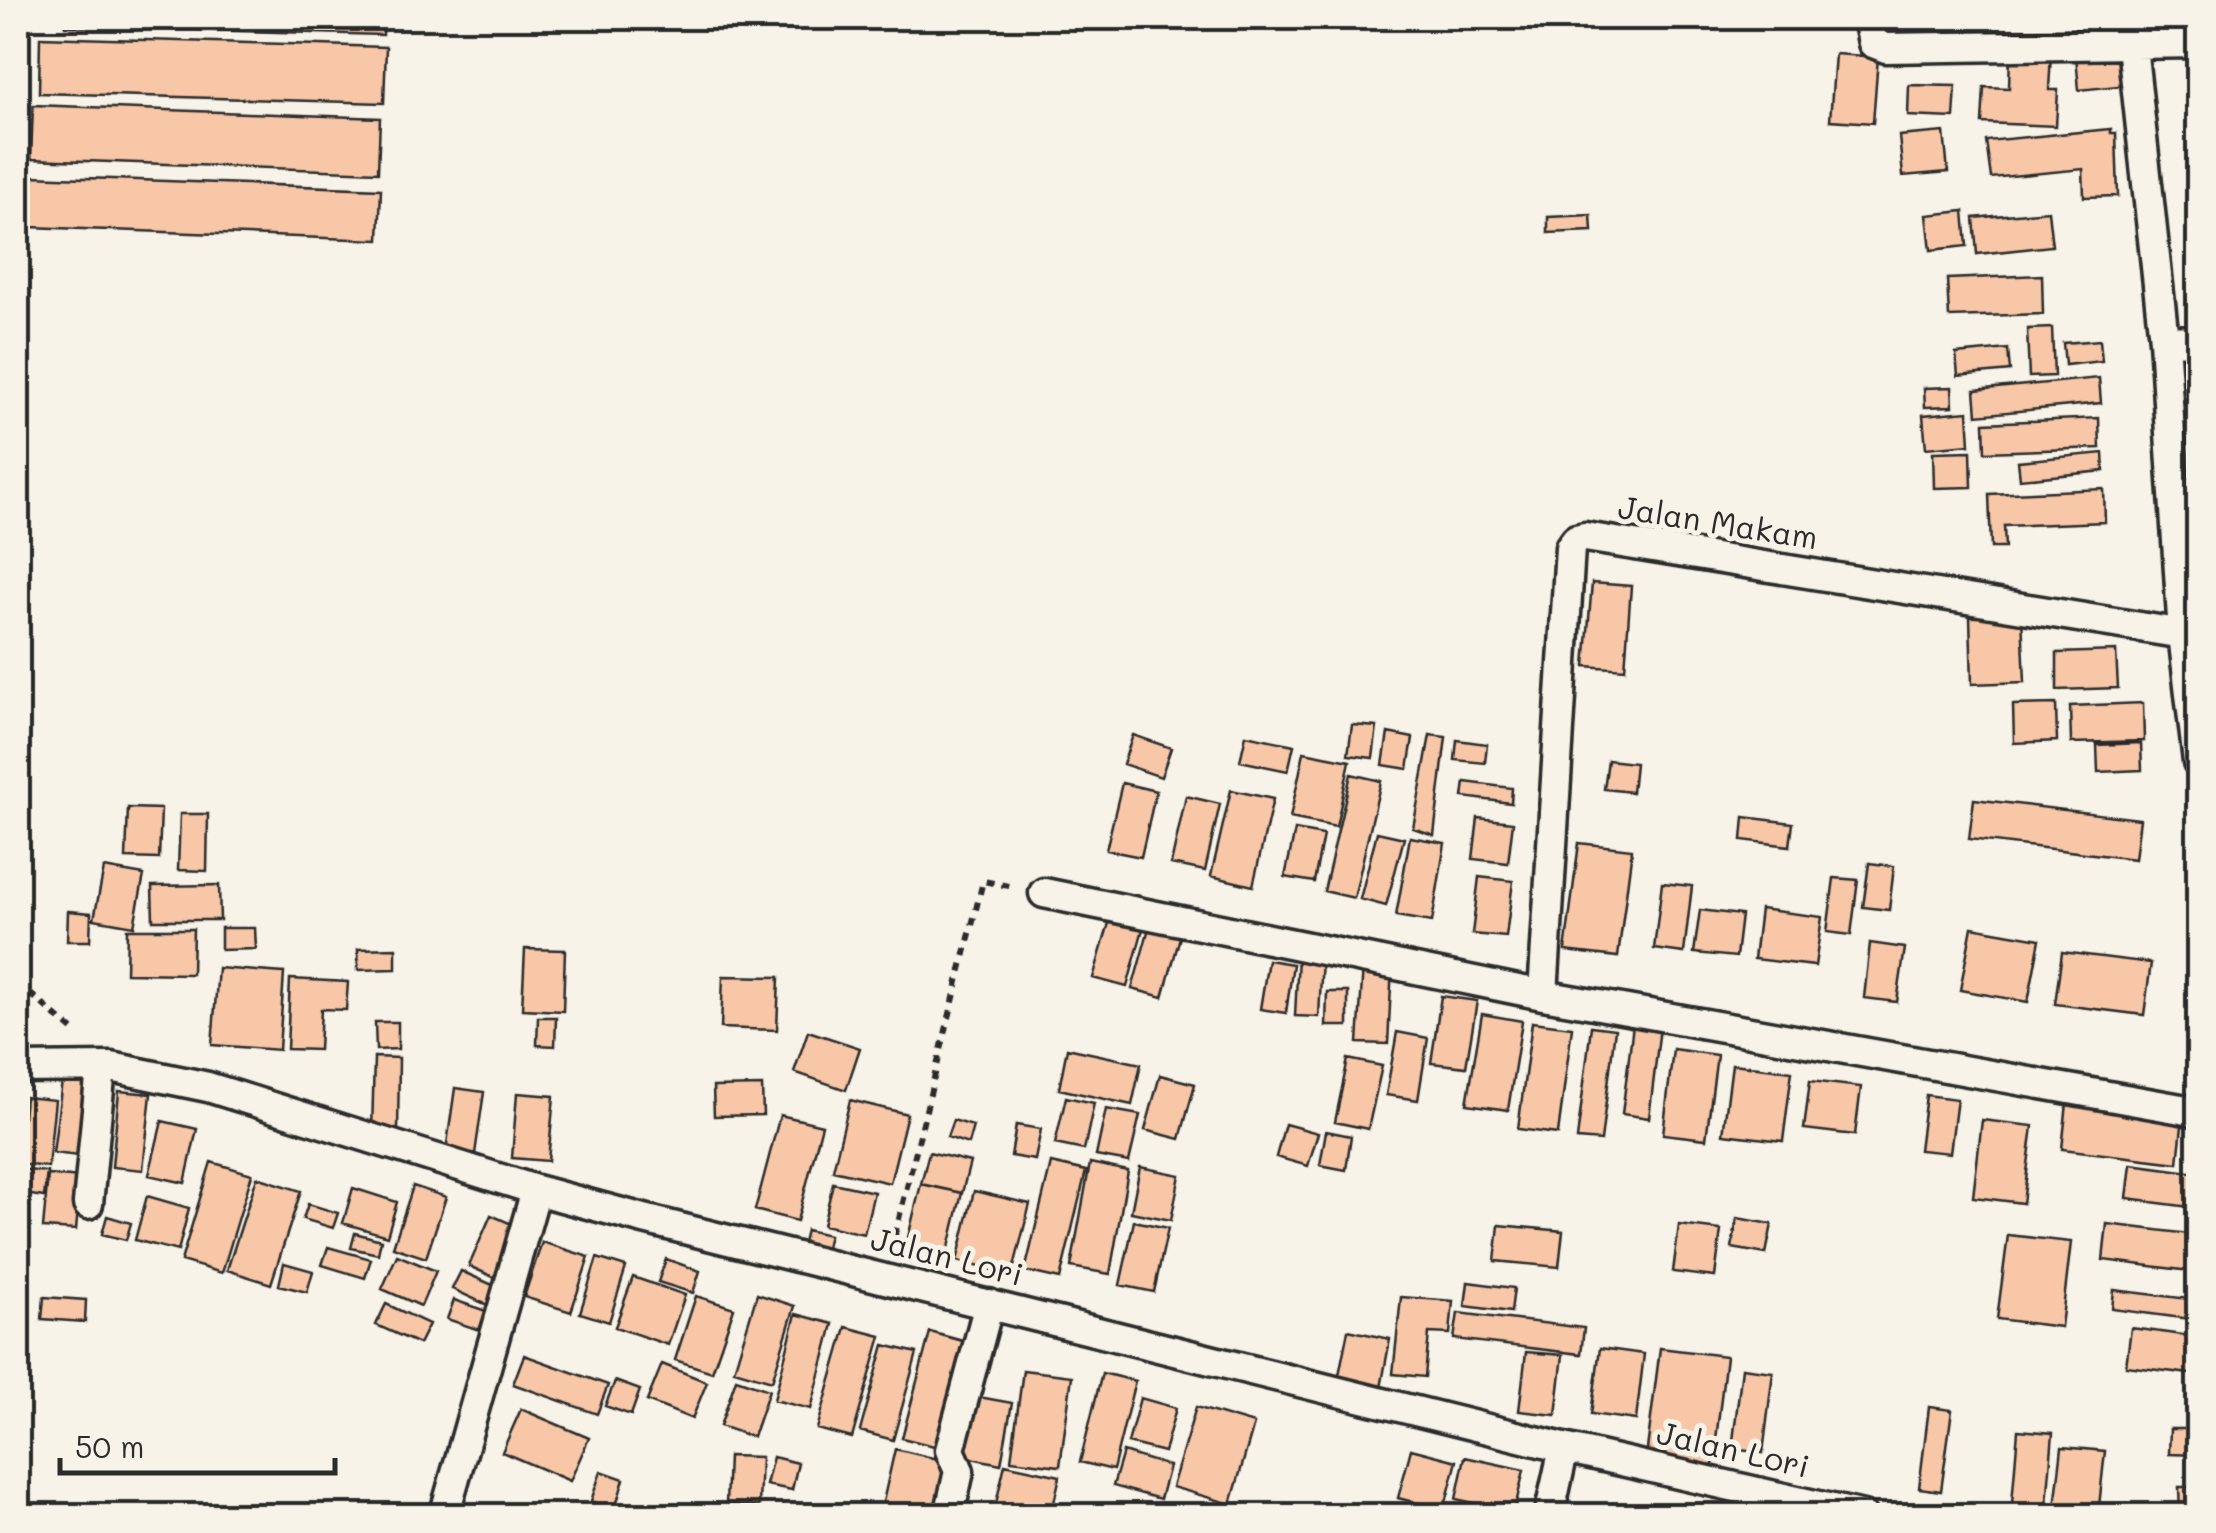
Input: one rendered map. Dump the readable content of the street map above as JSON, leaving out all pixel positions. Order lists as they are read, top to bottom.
{
  "streets": {
    "street": ["Jalan Makam", "Jalan Lori"]
  },
  "scale_bar": "50 m"
}
